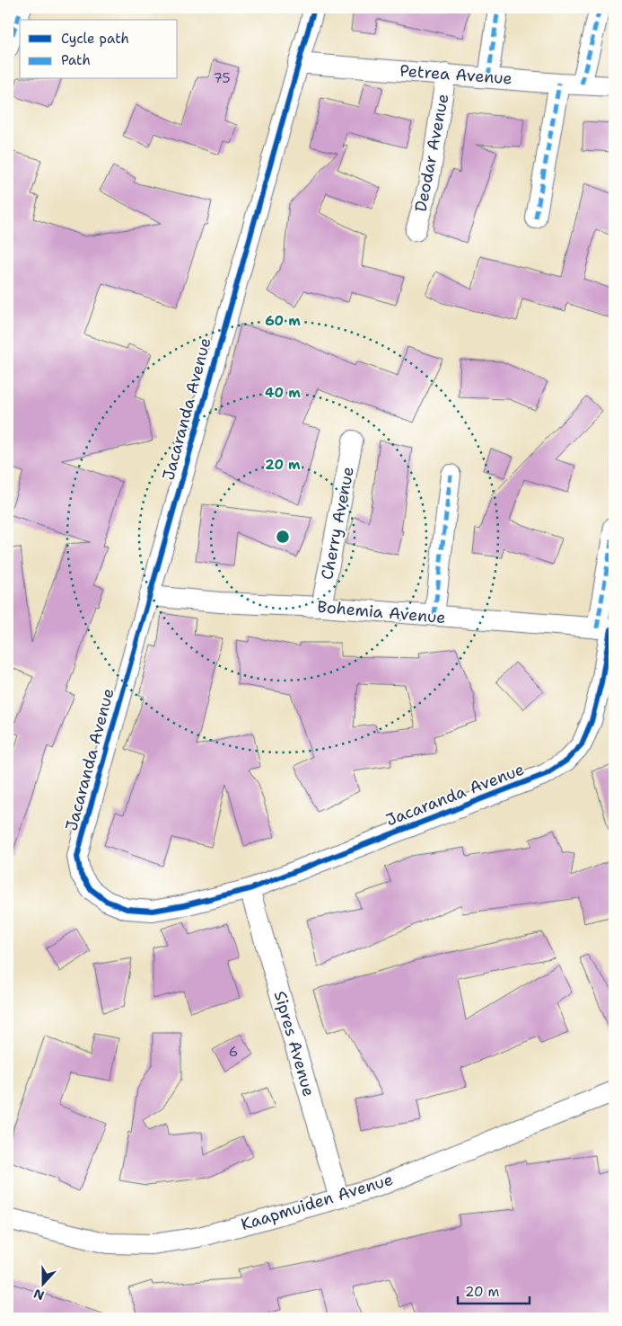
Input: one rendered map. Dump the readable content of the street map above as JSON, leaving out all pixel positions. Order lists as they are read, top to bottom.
{
  "streets": {
    "street": [
      "Petrea Avenue",
      "Deodar Avenue",
      "Jacaranda Avenue",
      "Cherry Avenue",
      "Bohemia Avenue",
      "Sipres Avenue",
      "Kaapmuiden Avenue"
    ]
  },
  "crossings": [
    ["Petrea Avenue", "Deodar Avenue"],
    ["Petrea Avenue", "Jacaranda Avenue"],
    ["Jacaranda Avenue", "Bohemia Avenue"],
    ["Jacaranda Avenue", "Sipres Avenue"],
    ["Cherry Avenue", "Bohemia Avenue"],
    ["Sipres Avenue", "Kaapmuiden Avenue"]
  ],
  "house_numbers": ["75", "6"],
  "legend": ["Cycle path", "Path"],
  "scale_bar": "20 m",
  "north": "bottom",
  "rings": ["60 m", "40 m", "20 m"]
}
